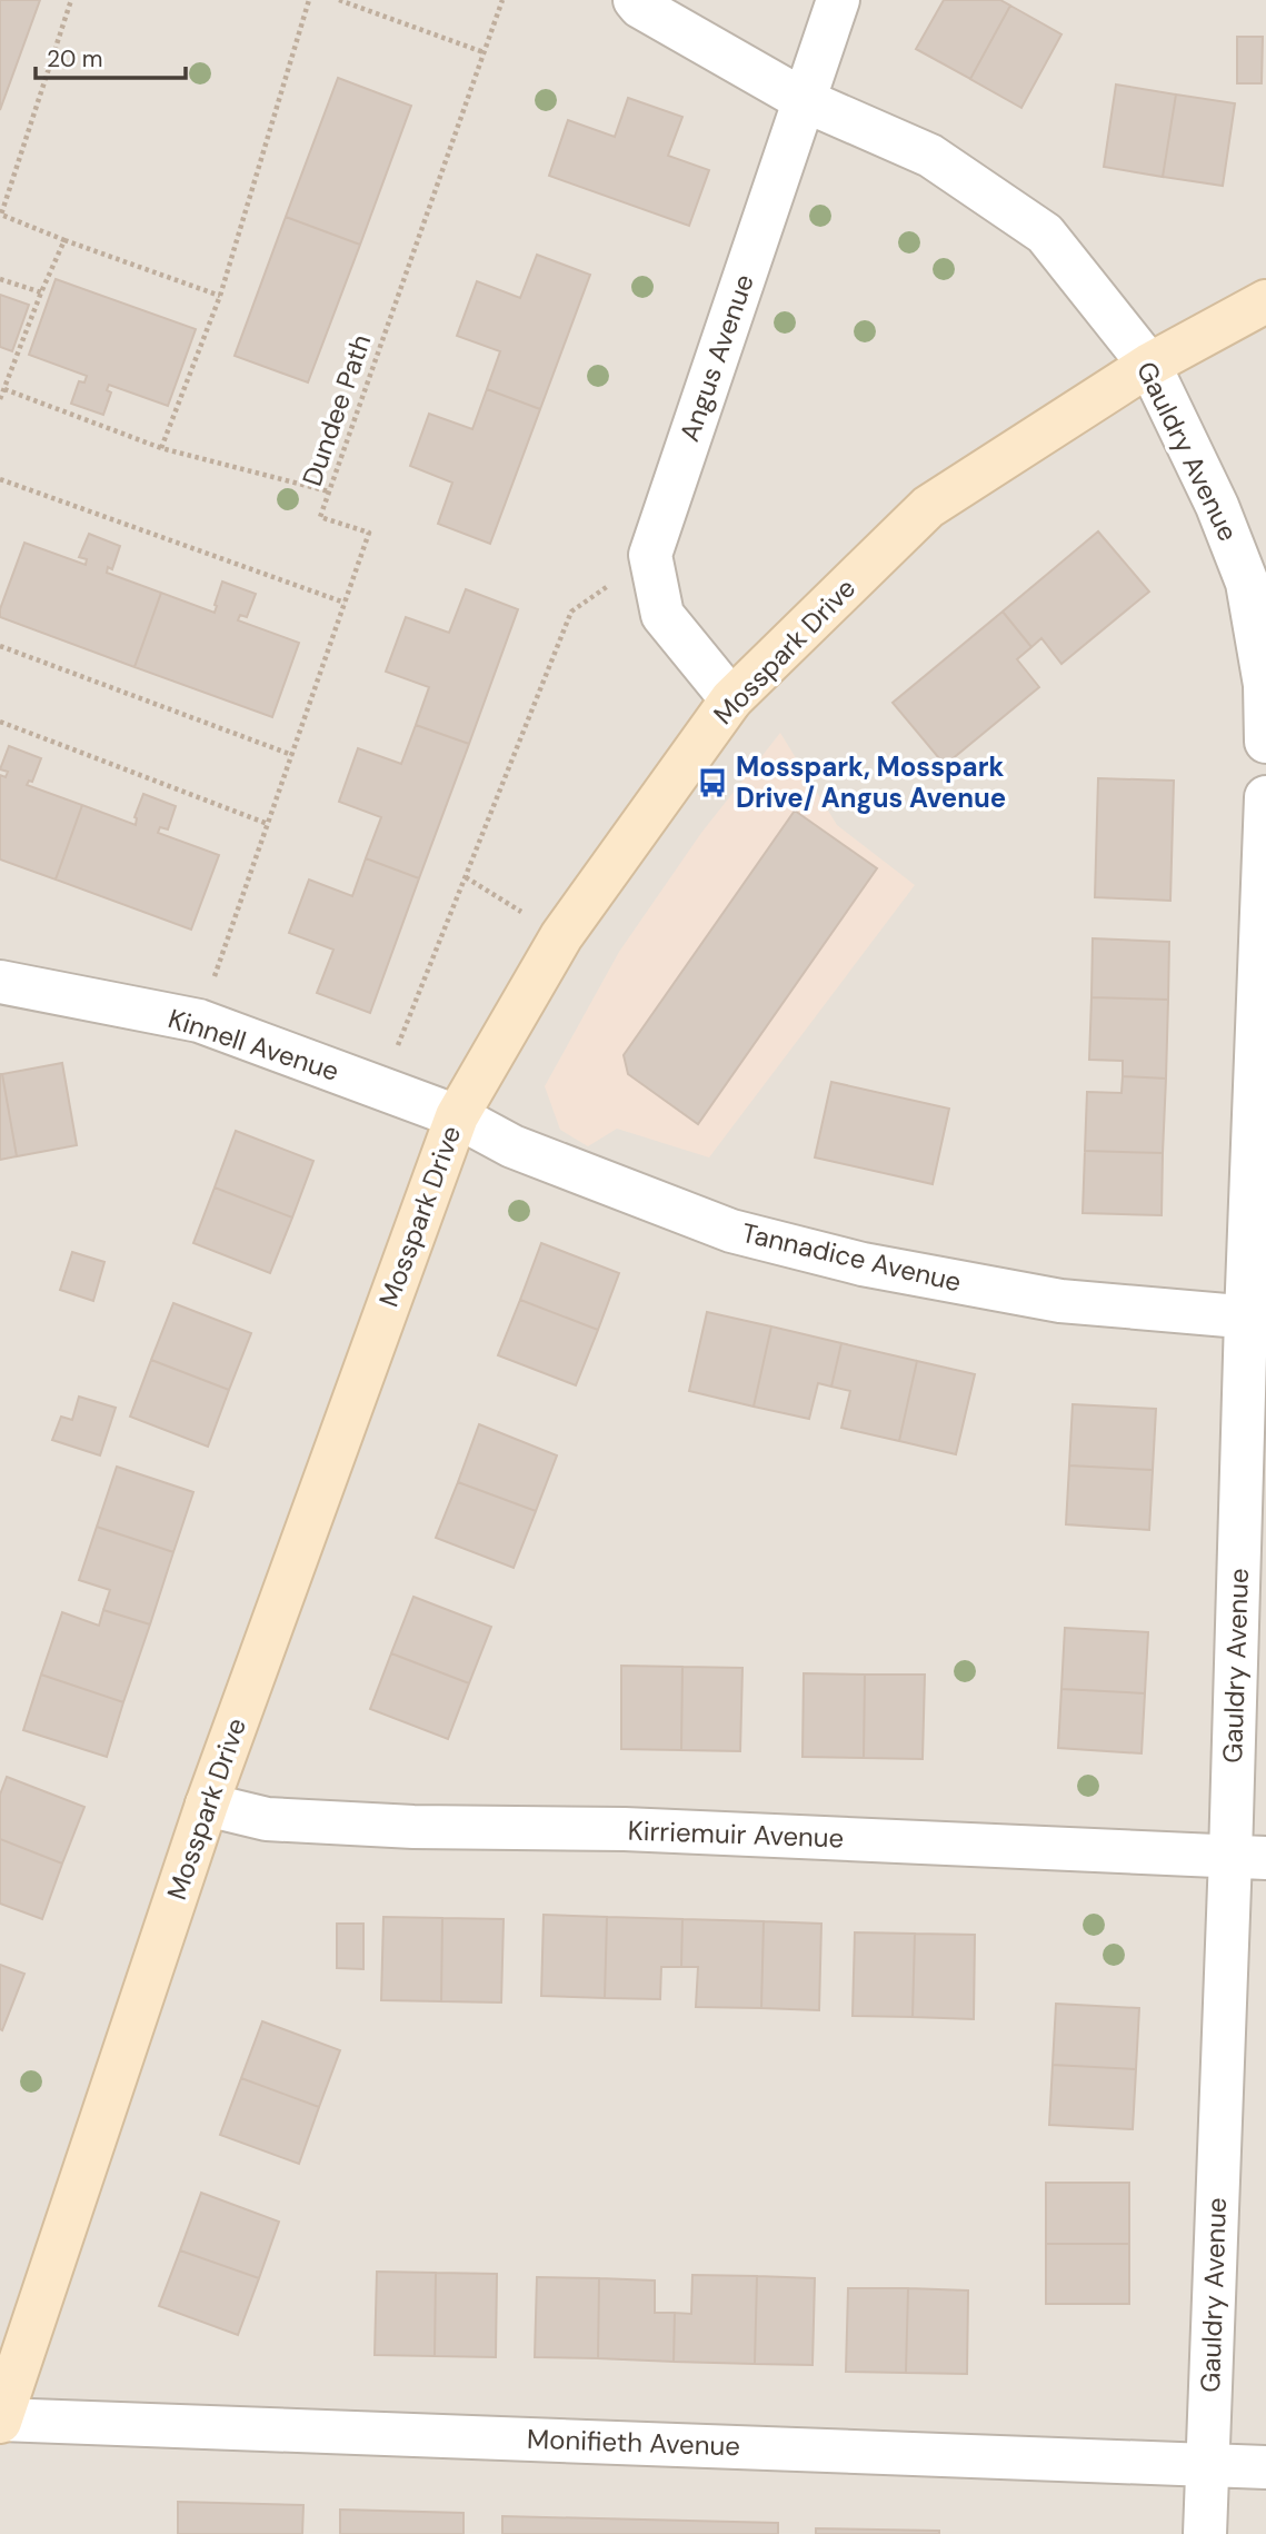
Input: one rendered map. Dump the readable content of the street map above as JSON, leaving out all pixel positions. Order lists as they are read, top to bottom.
{
  "streets": {
    "street": [
      "Angus Avenue",
      "Gauldry Avenue",
      "Mosspark Drive",
      "Kinnell Avenue",
      "Tannadice Avenue",
      "Kirriemuir Avenue",
      "Monifieth Avenue"
    ],
    "path": ["Dundee Path"]
  },
  "crossings": [
    ["Angus Avenue", "Gauldry Avenue"],
    ["Dundee Path", "Kinnell Avenue"],
    ["Gauldry Avenue", "Mosspark Drive"],
    ["Gauldry Avenue", "Tannadice Avenue"],
    ["Gauldry Avenue", "Kirriemuir Avenue"],
    ["Gauldry Avenue", "Monifieth Avenue"],
    ["Mosspark Drive", "Kinnell Avenue"],
    ["Mosspark Drive", "Tannadice Avenue"],
    ["Mosspark Drive", "Kirriemuir Avenue"],
    ["Mosspark Drive", "Monifieth Avenue"],
    ["Kinnell Avenue", "Tannadice Avenue"]
  ],
  "places": {
    "bus stop": ["Mosspark, Mosspark Drive/ Angus Avenue"]
  },
  "scale_bar": "20 m"
}
